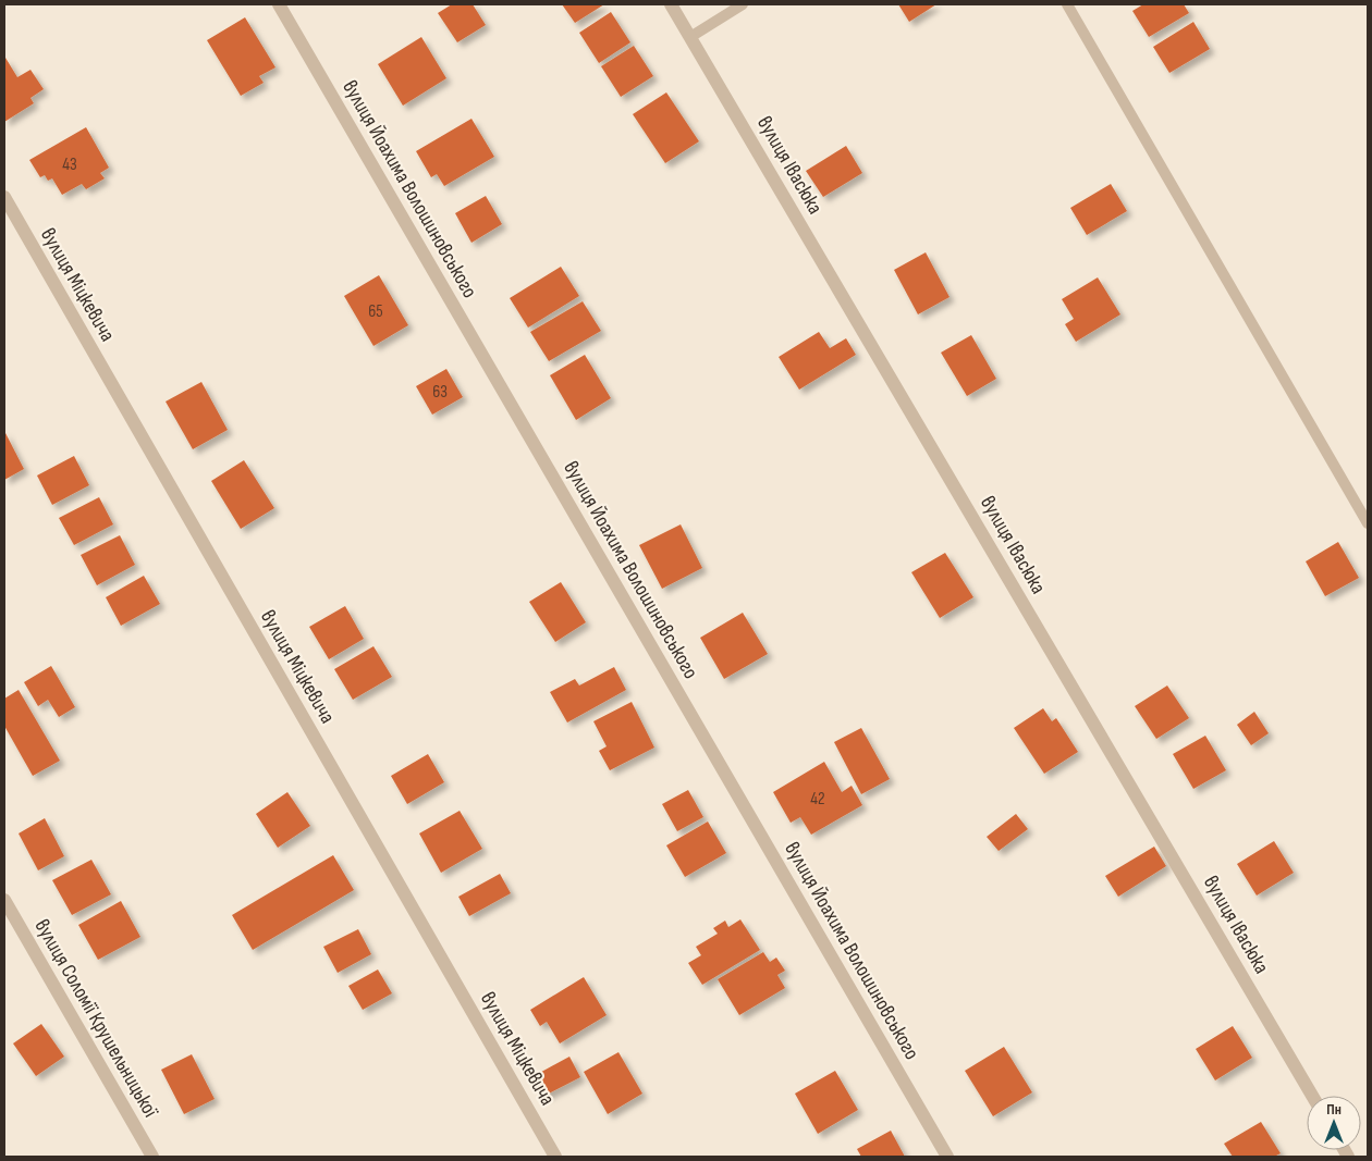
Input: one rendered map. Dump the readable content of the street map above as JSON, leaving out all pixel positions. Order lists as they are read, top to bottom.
{
  "streets": {
    "street": [
      "вулиця Івасюка",
      "вулиця Йоахима Волошиновського",
      "вулиця Міцкевича",
      "вулиця Соломії Крушельницької"
    ]
  },
  "house_numbers": [
    "43",
    "65",
    "63",
    "42"
  ],
  "north": "top"
}
